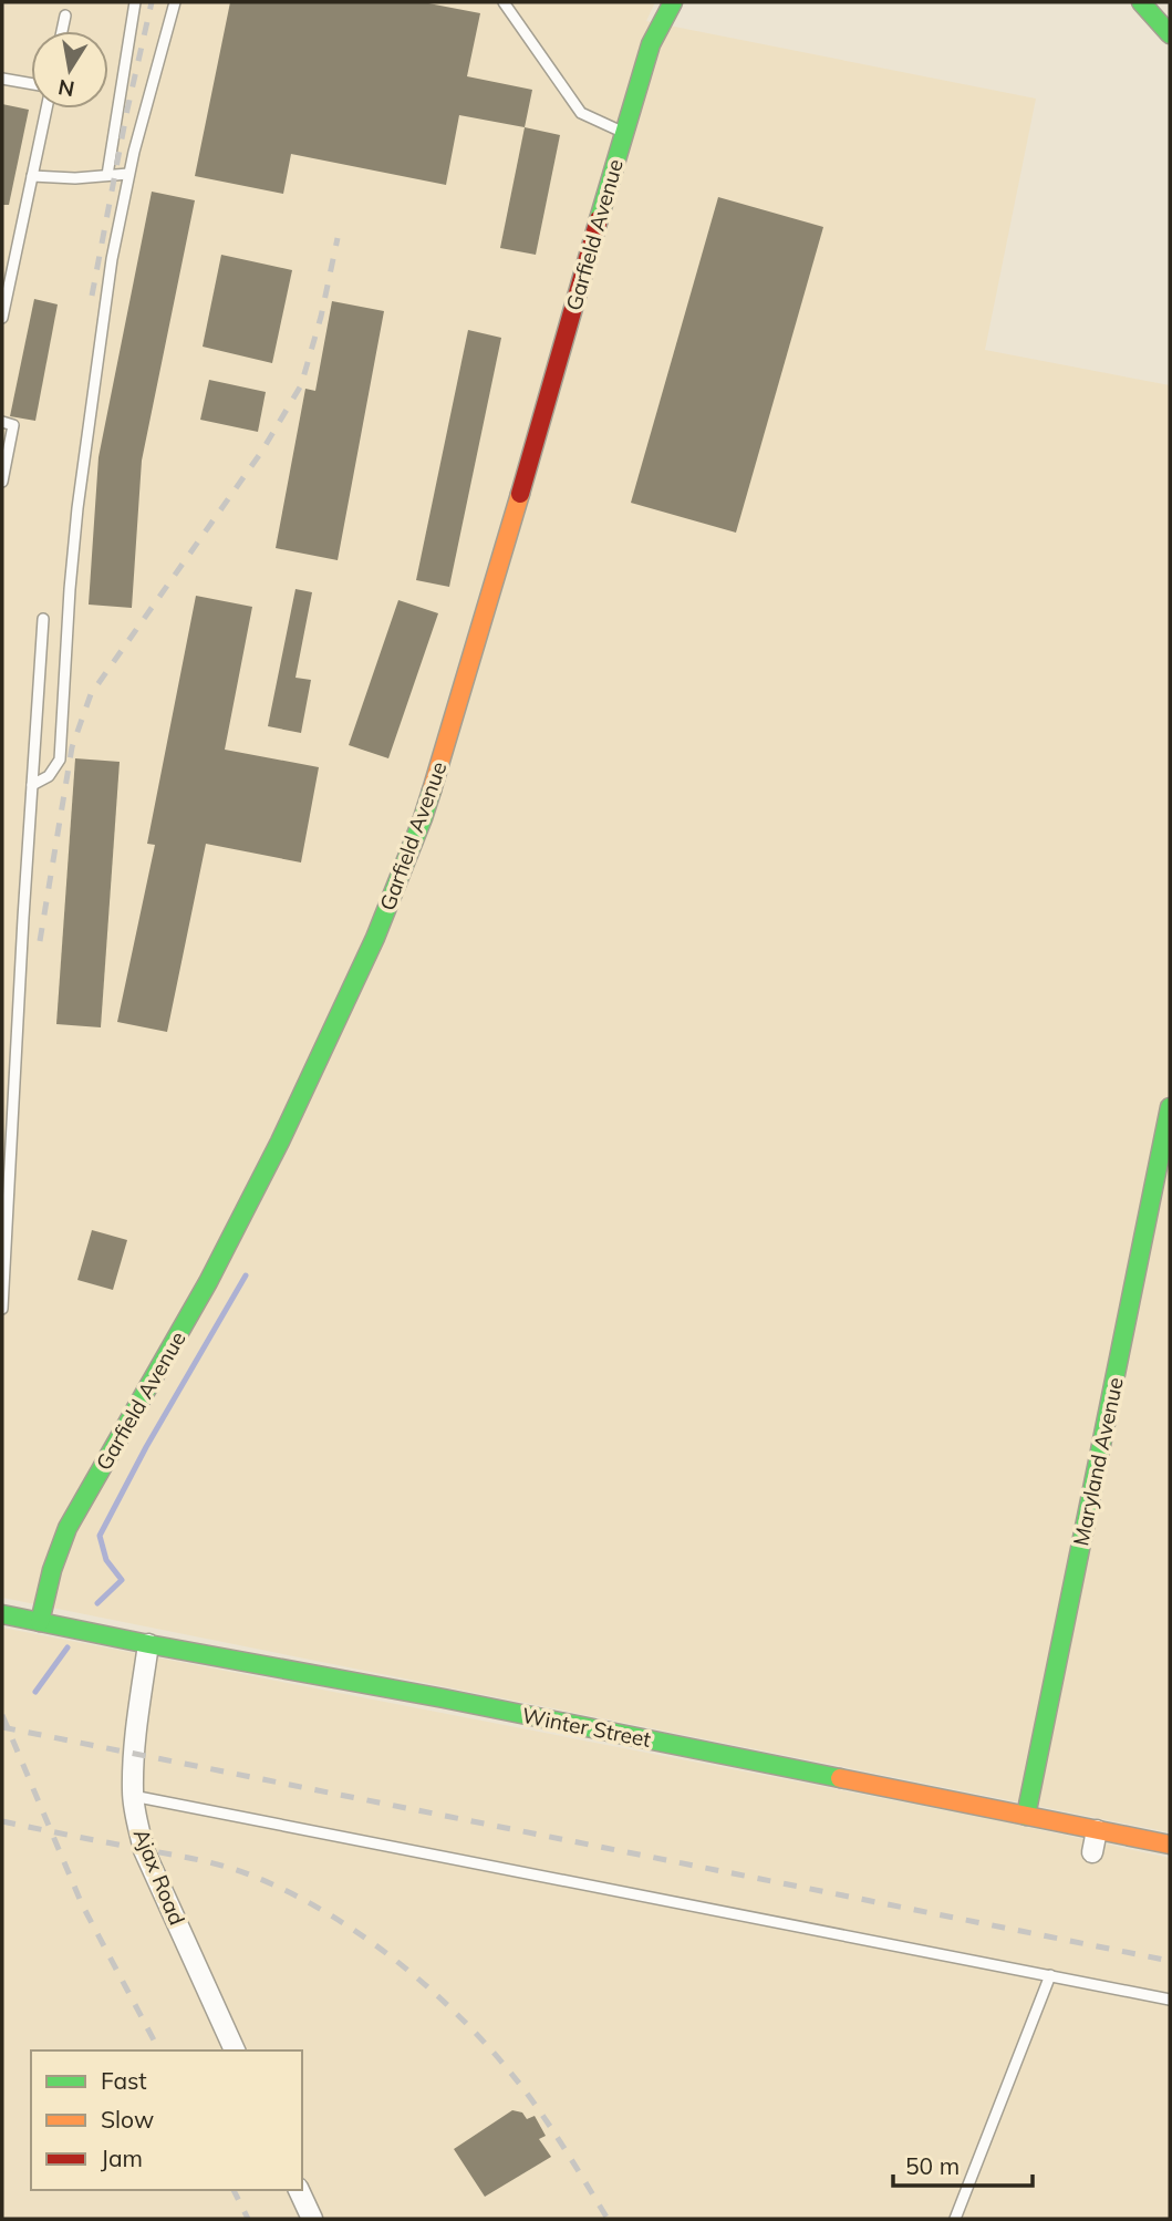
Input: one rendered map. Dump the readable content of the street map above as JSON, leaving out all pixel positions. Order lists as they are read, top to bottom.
{
  "streets": {
    "main road": ["Garfield Avenue", "Maryland Avenue", "Winter Street"],
    "street": ["Ajax Road"]
  },
  "crossings": [
    ["Garfield Avenue", "Winter Street"],
    ["Maryland Avenue", "Winter Street"],
    ["Winter Street", "Ajax Road"]
  ],
  "legend": ["Fast", "Slow", "Jam"],
  "scale_bar": "50 m",
  "north": "bottom"
}
